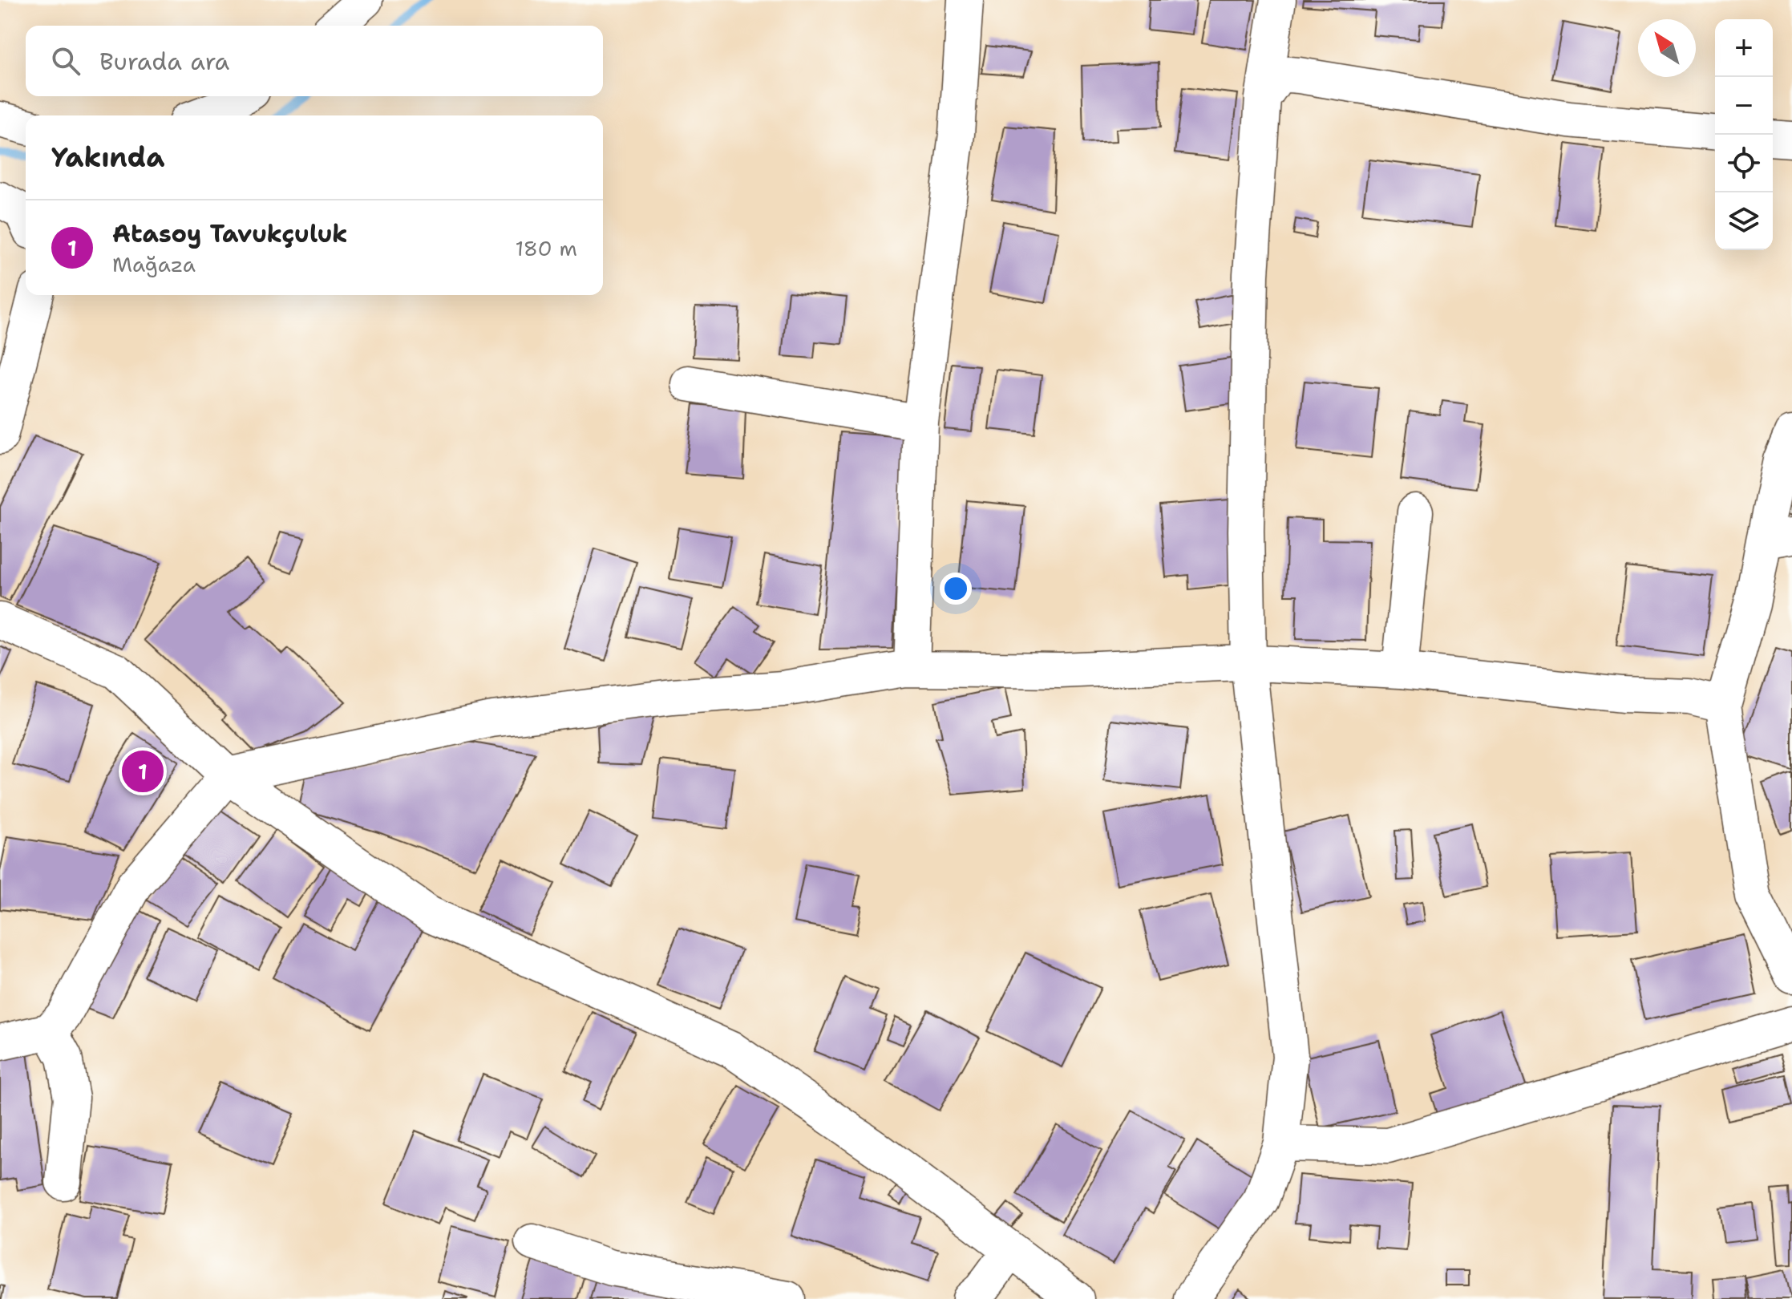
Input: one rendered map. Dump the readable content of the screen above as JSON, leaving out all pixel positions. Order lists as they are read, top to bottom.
{
  "north": "top left",
  "page": {
    "map_buttons": ["+", "−"],
    "search": "Burada ara",
    "heading": "Yakında",
    "list": [
      {
        "mark": "1",
        "name": "Atasoy Tavukçuluk",
        "note": "Mağaza",
        "value": "180 m"
      }
    ],
    "pins": "1"
  }
}
